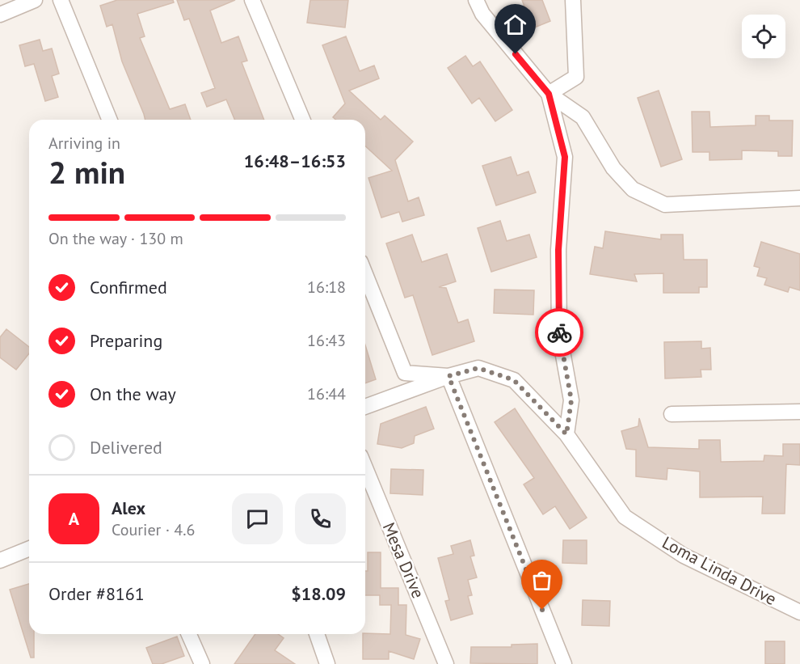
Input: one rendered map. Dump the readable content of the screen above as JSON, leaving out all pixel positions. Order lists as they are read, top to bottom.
{
  "streets": {
    "street": ["Mesa Drive", "Loma Linda Drive"]
  },
  "page": {
    "heading": ["2 min", "Arriving in", "16:48–16:53"],
    "panel": [
      "Alex",
      "Courier · 4.6",
      "Order #8161",
      "$18.09"
    ],
    "bar": "On the way · 130 m",
    "list": [
      ["Confirmed", "16:18"],
      ["Preparing", "16:43"],
      ["On the way", "16:44"],
      "Delivered"
    ],
    "round": "A"
  }
}
